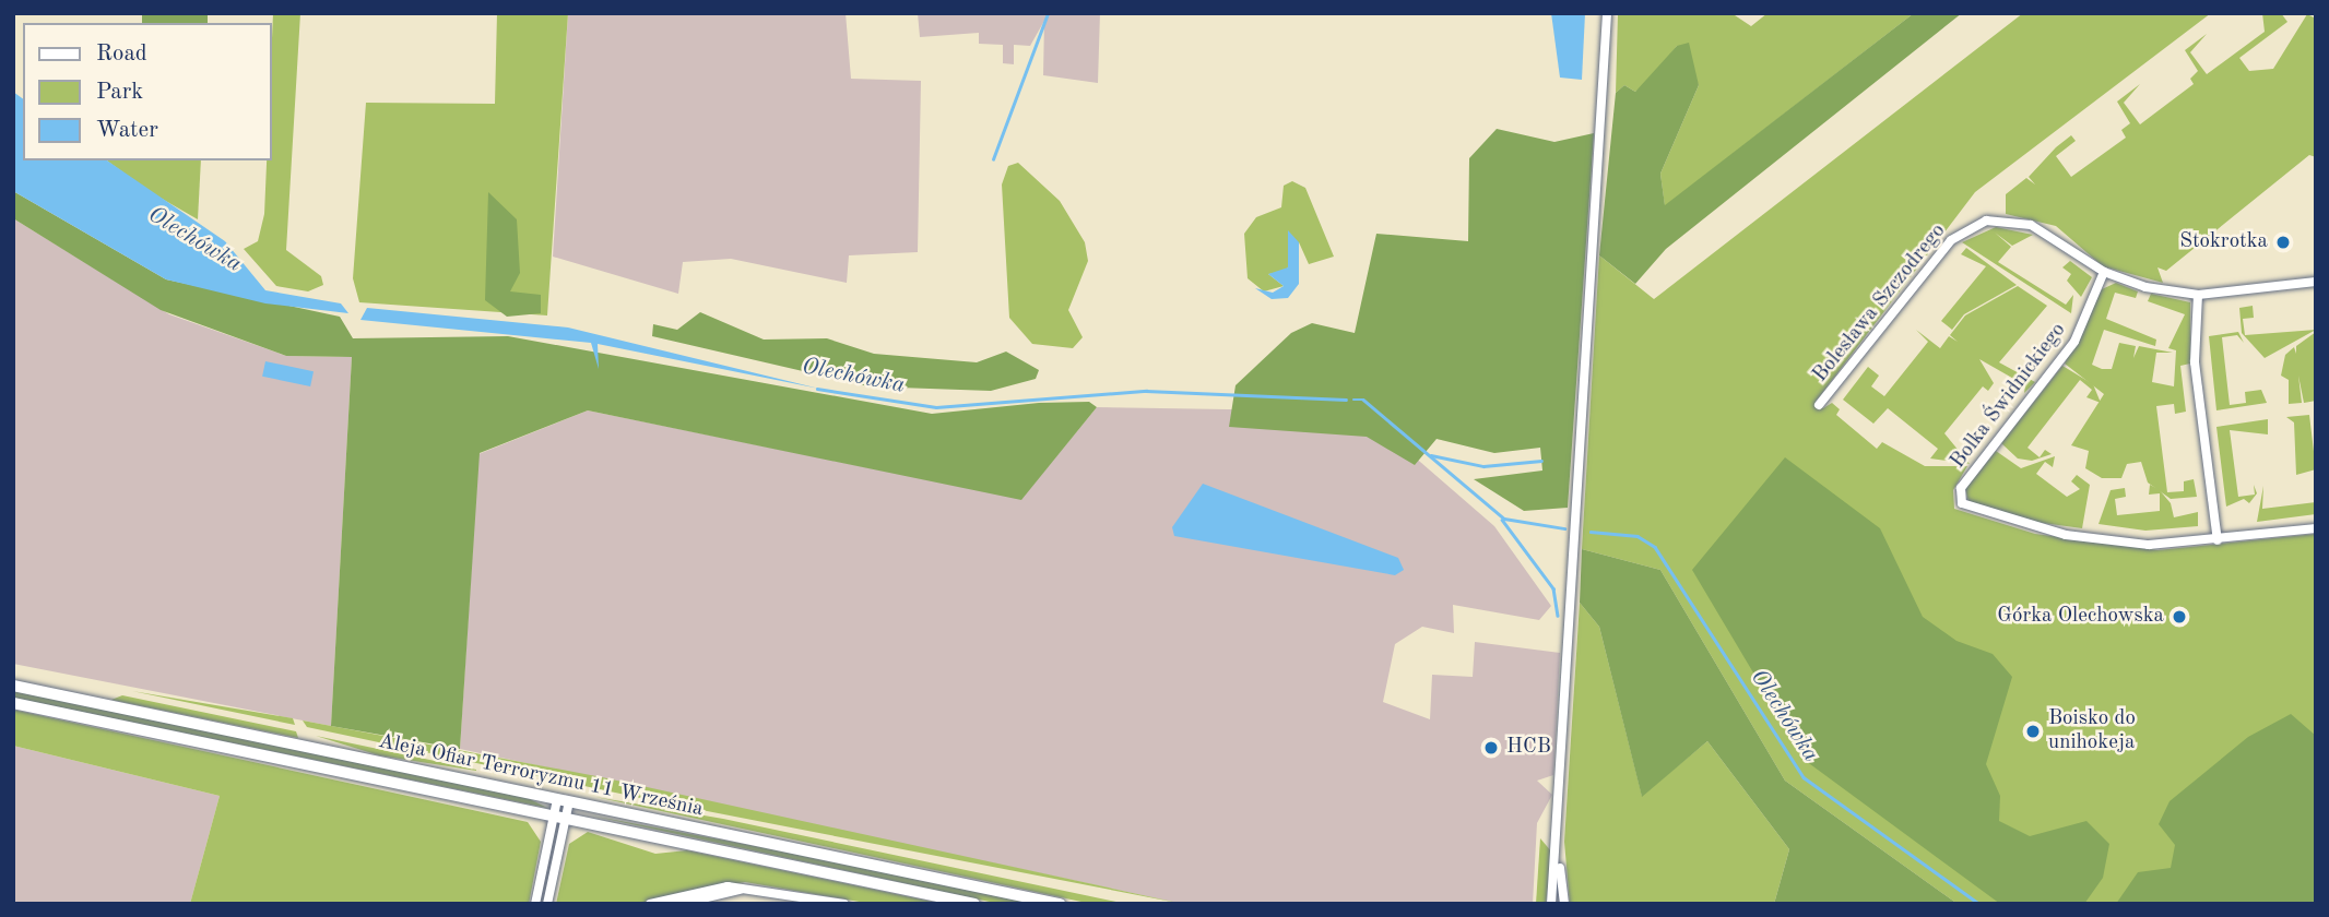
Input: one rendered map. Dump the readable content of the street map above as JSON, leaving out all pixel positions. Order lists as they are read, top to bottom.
{
  "streets": {
    "street": ["Bolesława Szczodrego", "Bolka Świdnickiego", "Aleja Ofiar Terroryzmu 11 Września"]
  },
  "crossings": [
    ["Bolesława Szczodrego", "Bolka Świdnickiego"]
  ],
  "water": ["Olechówka"],
  "places": [
    "Stokrotka",
    "Górka Olechowska",
    "Boisko do unihokeja",
    "HCB"
  ],
  "legend": ["Road", "Park", "Water"]
}
